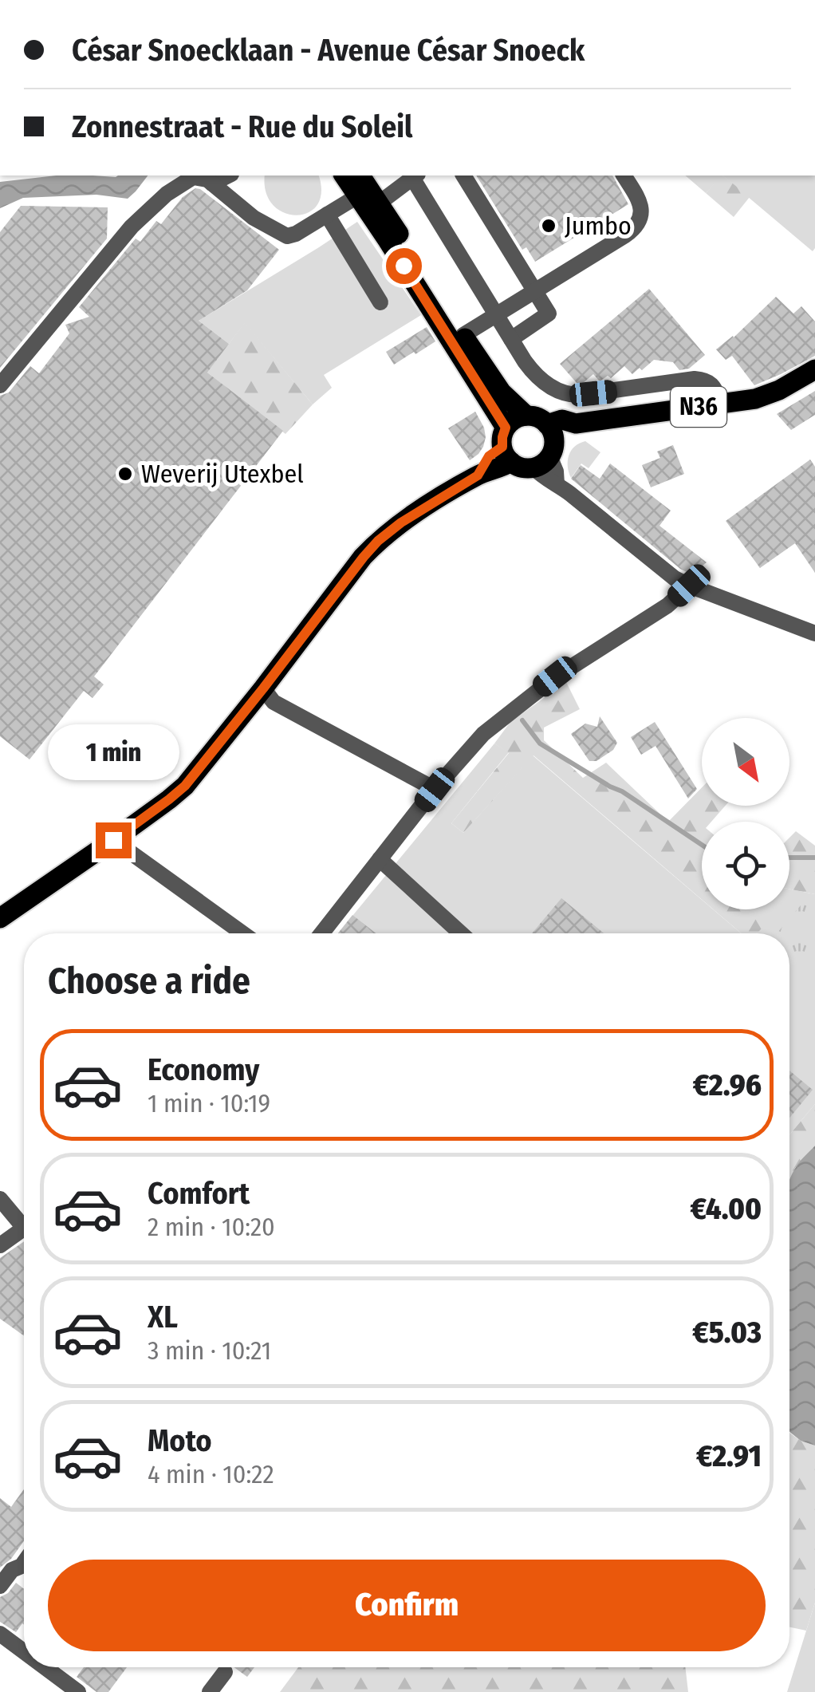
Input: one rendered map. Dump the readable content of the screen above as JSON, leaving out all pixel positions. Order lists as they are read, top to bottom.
{
  "streets": {
    "main road": ["N36"]
  },
  "places": ["Jumbo", "Weverij Utexbel"],
  "north": "bottom right",
  "page": {
    "banner": ["César Snoecklaan - Avenue César Snoeck", "Zonnestraat - Rue du Soleil"],
    "bubble": "1 min",
    "heading": "Choose a ride",
    "list": [
      {
        "name": "Economy",
        "note": "1 min · 10:19",
        "value": "€2.96"
      },
      {
        "name": "Comfort",
        "note": "2 min · 10:20",
        "value": "€4.00"
      },
      {
        "name": "XL",
        "note": "3 min · 10:21",
        "value": "€5.03"
      },
      {
        "name": "Moto",
        "note": "4 min · 10:22",
        "value": "€2.91"
      }
    ],
    "buttons": "Confirm"
  }
}
